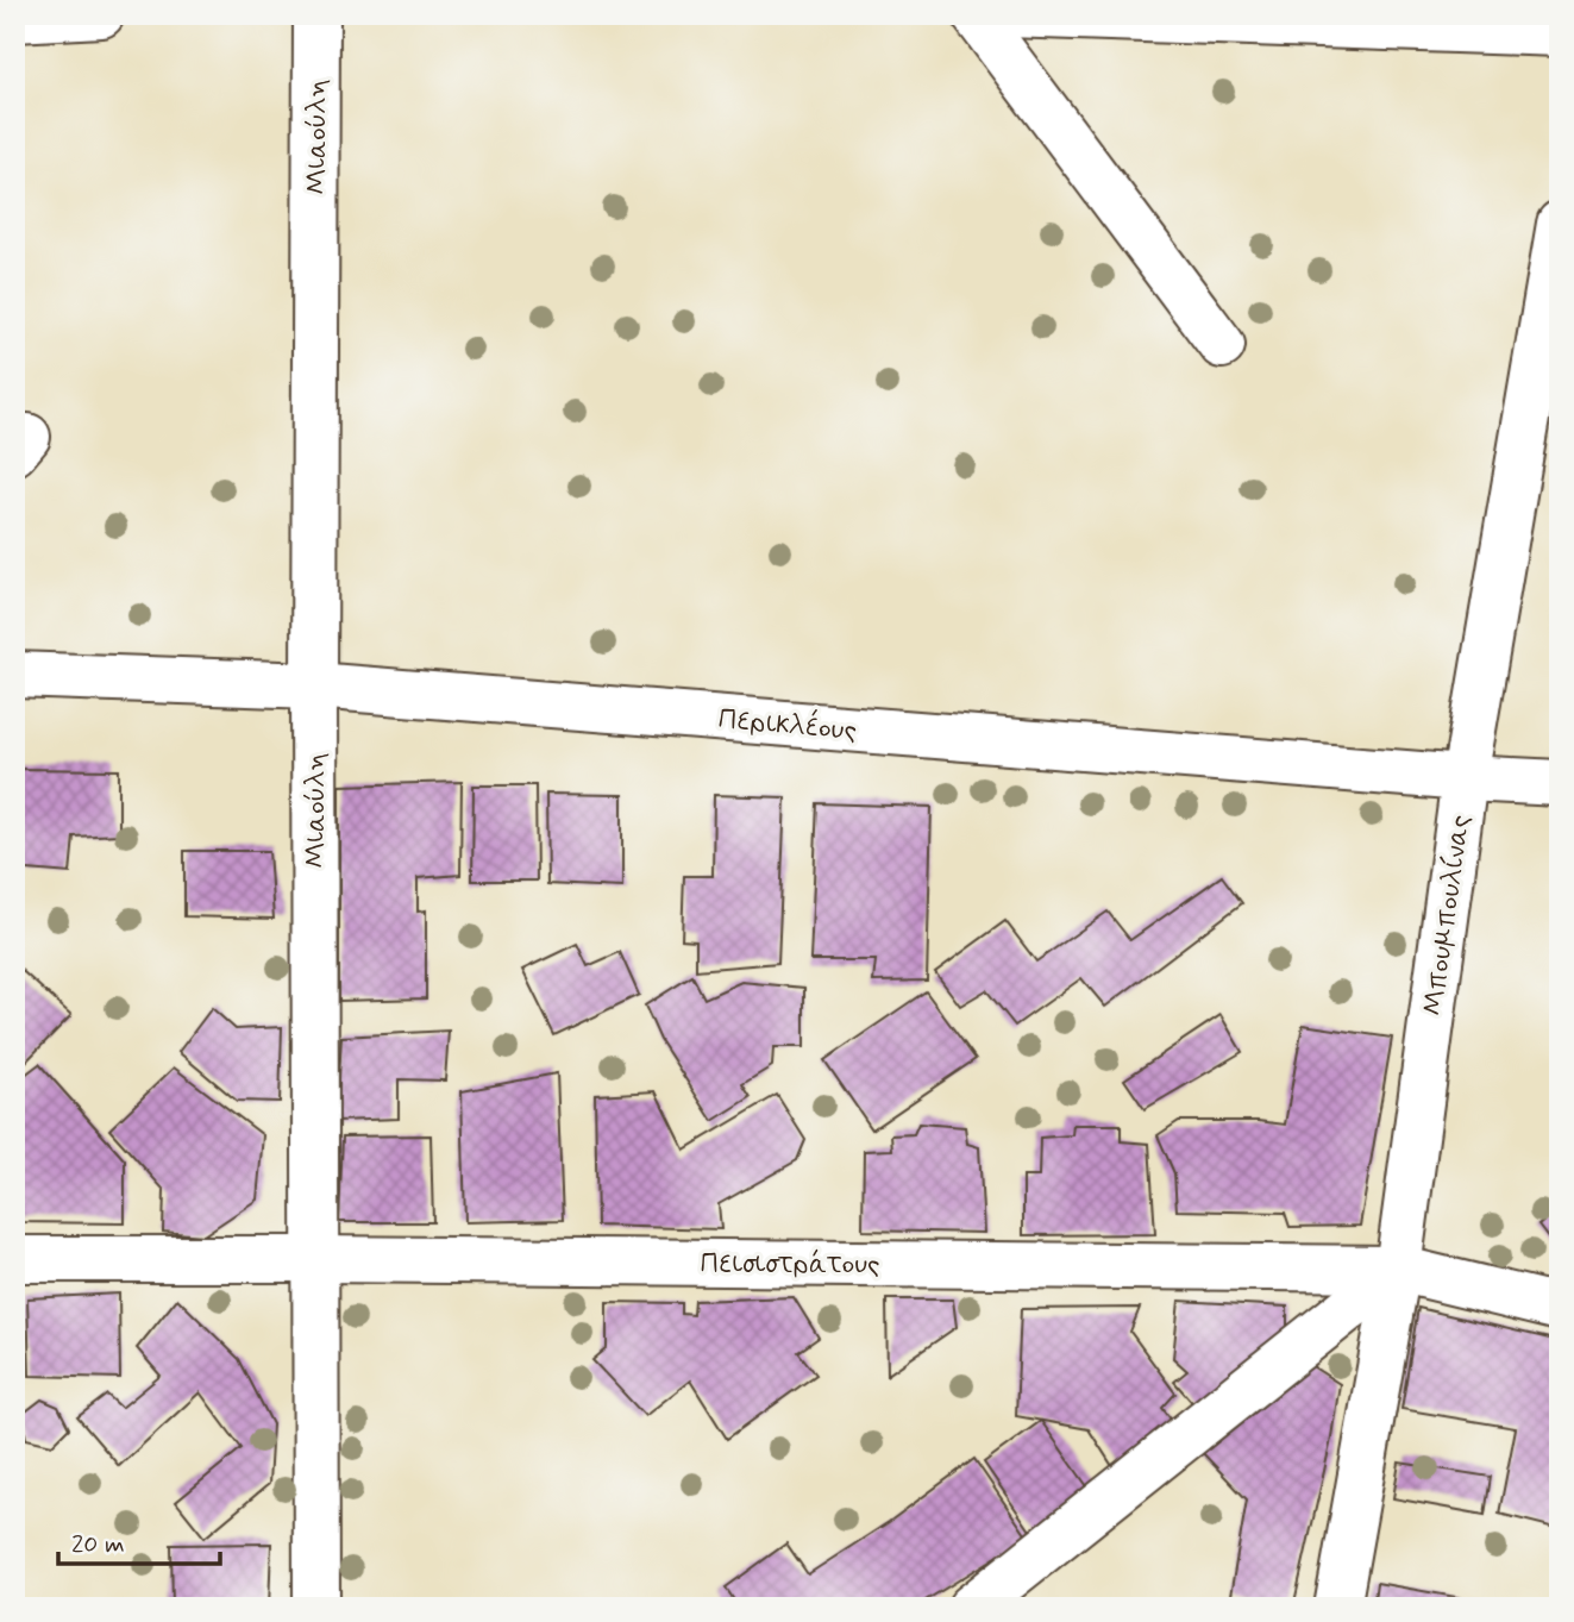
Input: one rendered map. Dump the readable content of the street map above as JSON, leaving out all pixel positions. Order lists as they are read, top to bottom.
{
  "streets": {
    "street": [
      "Μιαούλη",
      "Περικλέους",
      "Μπουμπουλίνας",
      "Πεισιστράτους"
    ]
  },
  "crossings": [
    ["Μιαούλη", "Περικλέους"],
    ["Μιαούλη", "Πεισιστράτους"],
    ["Περικλέους", "Μπουμπουλίνας"],
    ["Μπουμπουλίνας", "Πεισιστράτους"]
  ],
  "scale_bar": "20 m"
}
